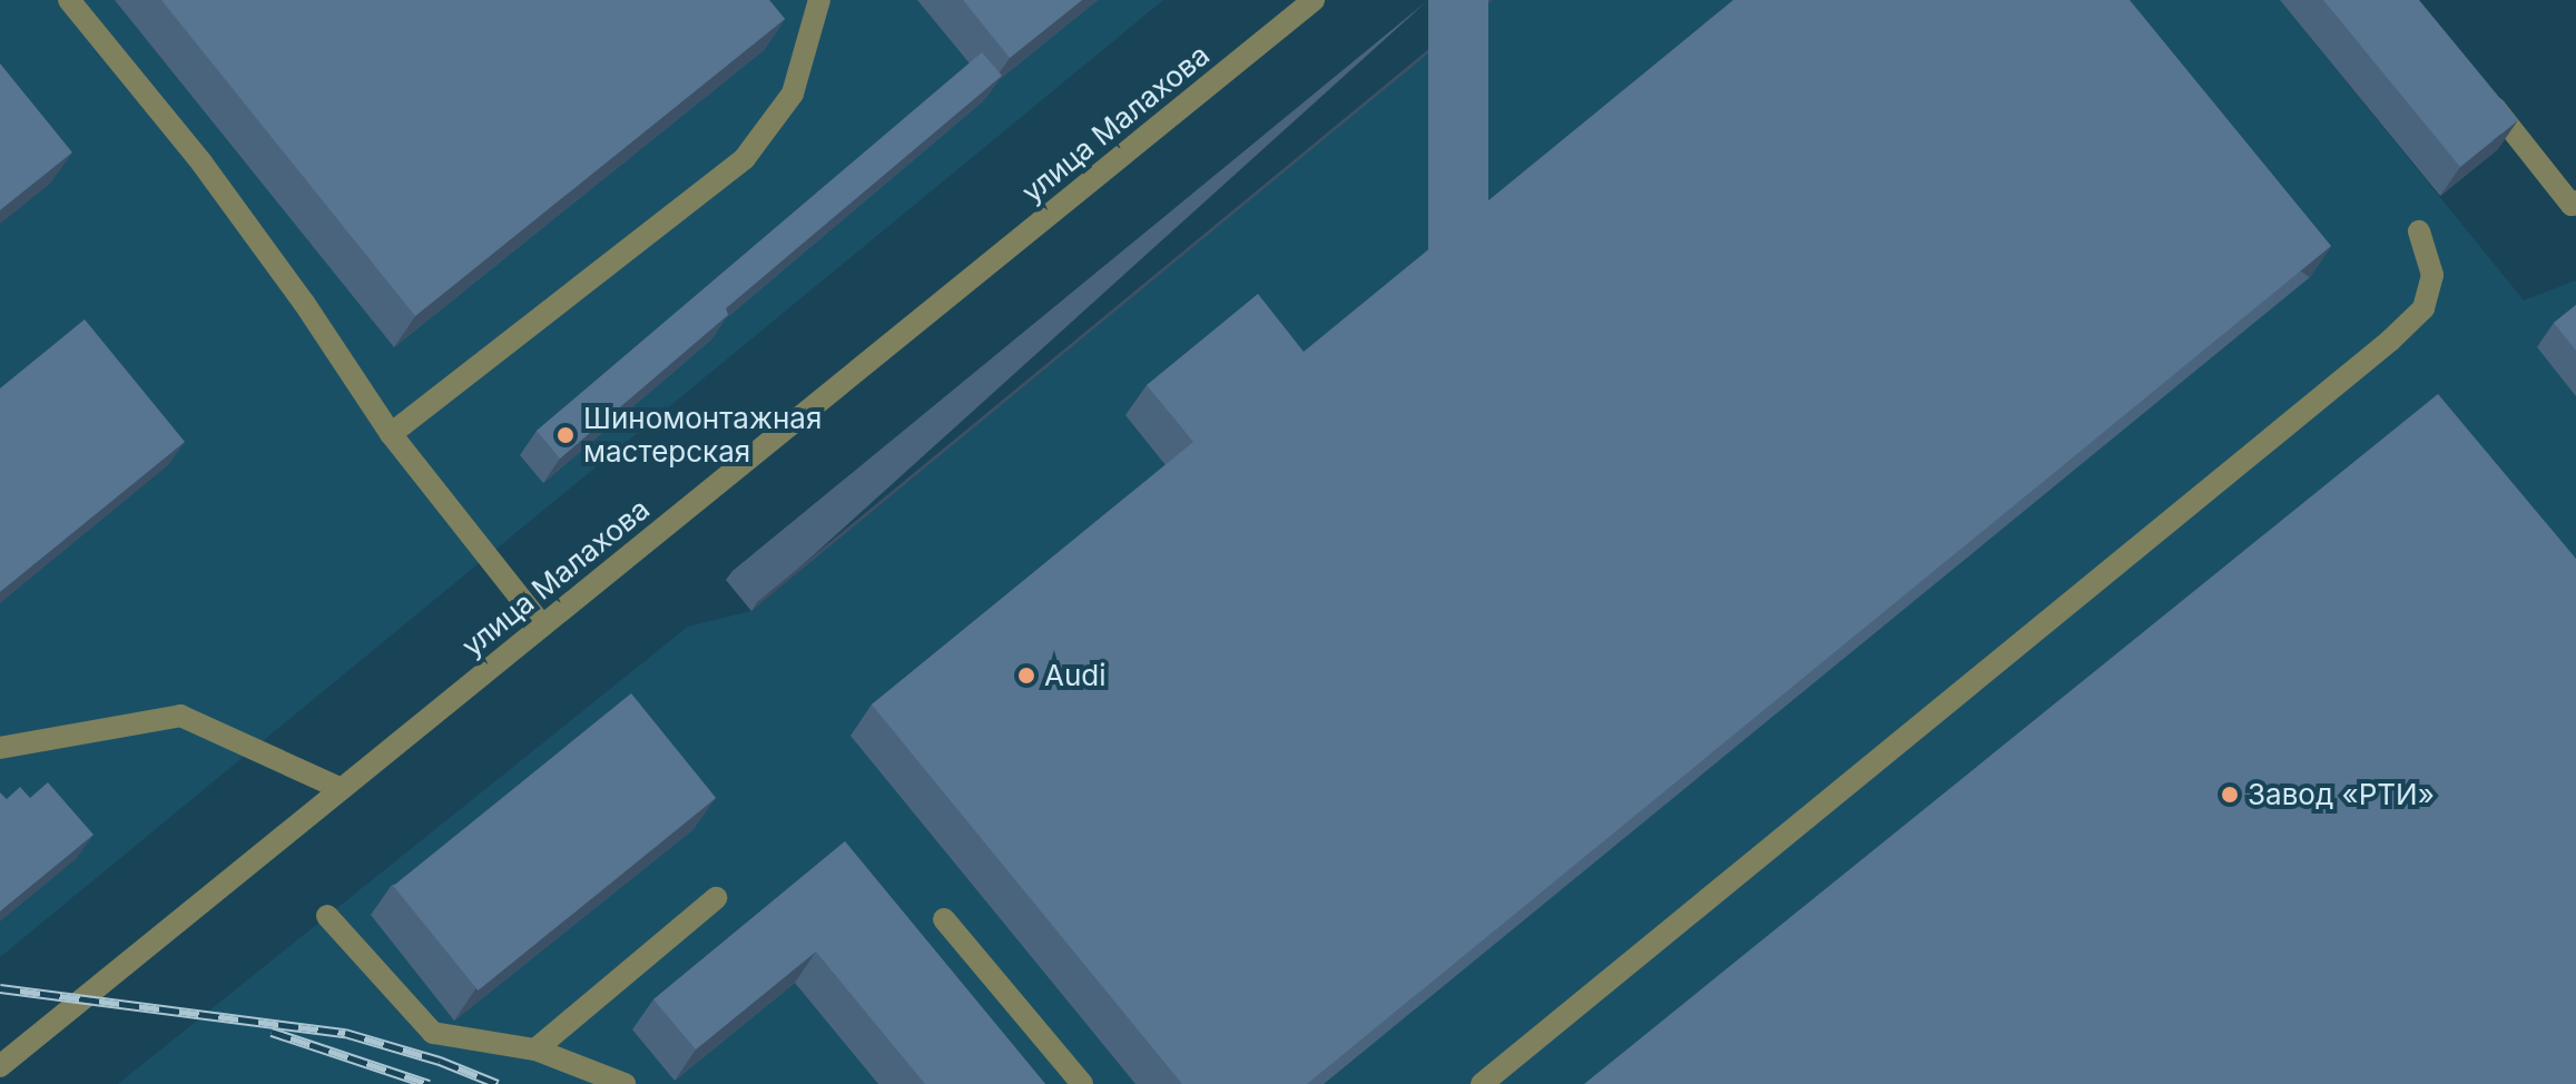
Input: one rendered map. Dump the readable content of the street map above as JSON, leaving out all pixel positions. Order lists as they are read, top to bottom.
{
  "streets": {
    "street": ["улица Малахова"]
  },
  "places": ["Шиномонтажная мастерская", "Audi", "Завод «РТИ»"]
}
